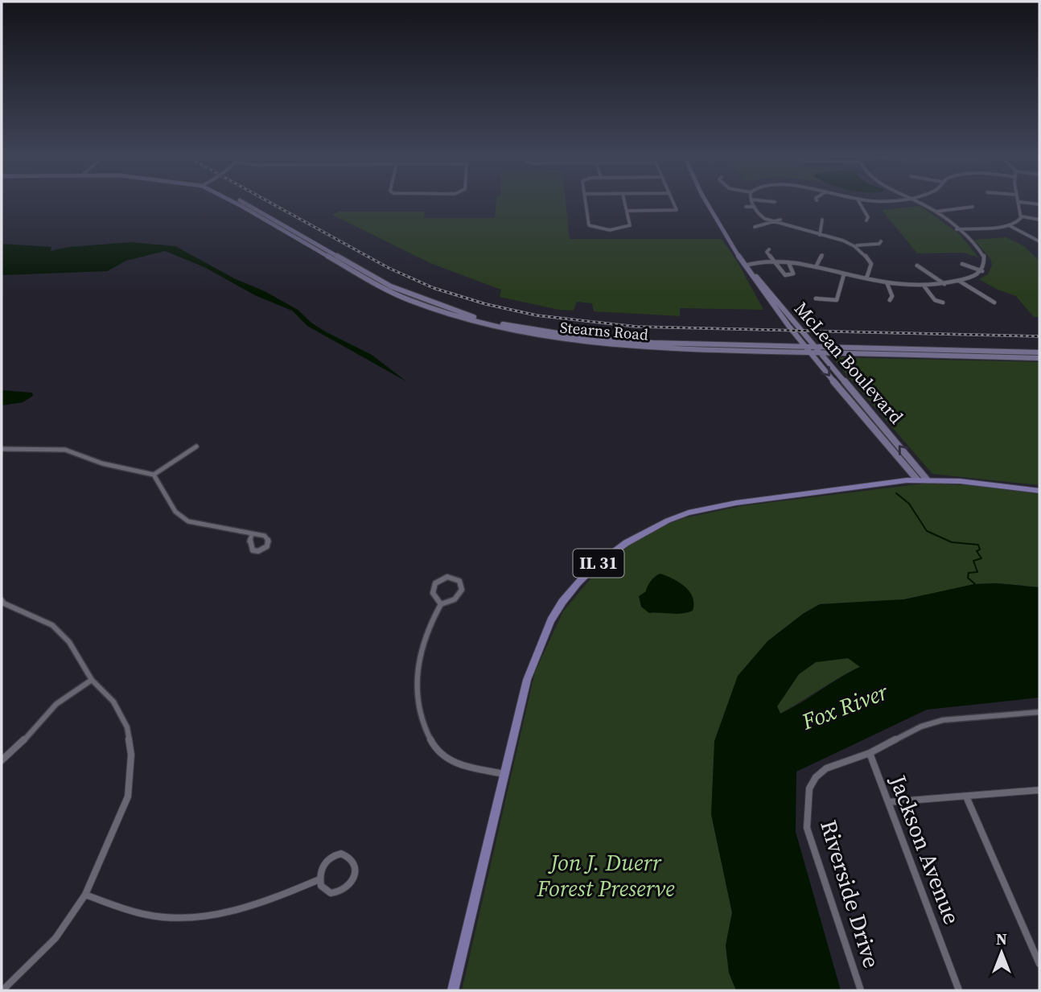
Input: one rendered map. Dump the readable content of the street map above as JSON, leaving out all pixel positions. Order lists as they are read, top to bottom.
{
  "streets": {
    "main road": ["Stearns Road", "McLean Boulevard", "IL 31"],
    "street": ["Jackson Avenue", "Riverside Drive"]
  },
  "crossings": [
    ["Stearns Road", "McLean Boulevard"],
    ["McLean Boulevard", "IL 31"],
    ["Jackson Avenue", "Riverside Drive"]
  ],
  "water": ["Fox River"],
  "parks": ["Jon J. Duerr Forest Preserve"],
  "north": "top"
}
